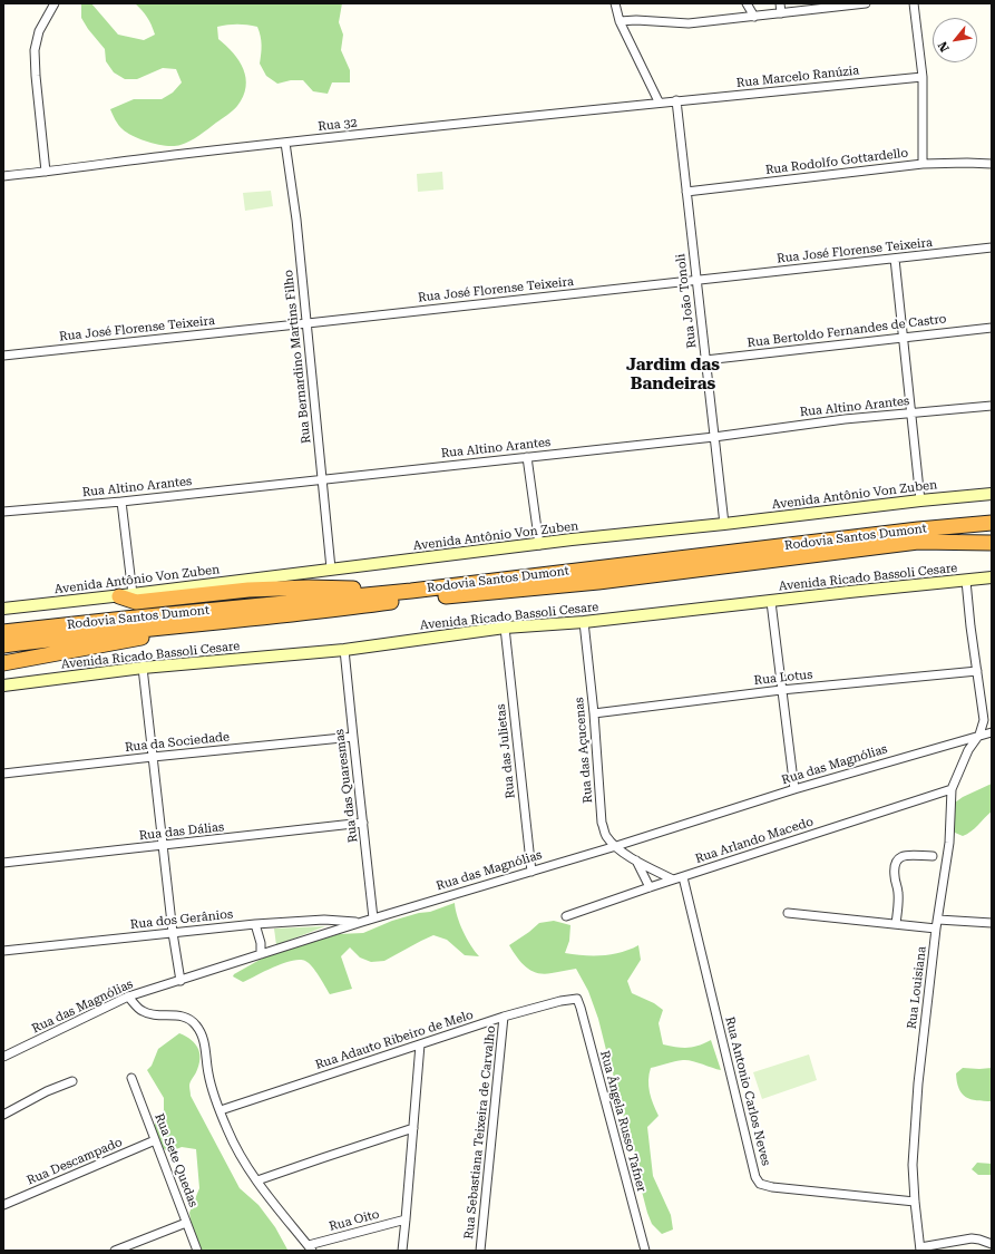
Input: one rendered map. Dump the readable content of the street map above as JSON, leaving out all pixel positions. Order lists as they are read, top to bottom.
{
  "streets": {
    "highway": ["Rodovia Santos Dumont"],
    "street": [
      "Rua Marcelo Ranúzia",
      "Rua 32",
      "Rua Rodolfo Gottardello",
      "Rua José Florense Teixeira",
      "Rua João Tonoli",
      "Rua Bertoldo Fernandes de Castro",
      "Rua Bernardino Martins Filho",
      "Rua Altino Arantes",
      "Avenida Antônio Von Zuben",
      "Avenida Ricado Bassoli Cesare",
      "Rua Lotus",
      "Rua da Sociedade",
      "Rua das Açucenas",
      "Rua das Julietas",
      "Rua das Magnólias",
      "Rua das Quaresmas",
      "Rua das Dálias",
      "Rua Arlando Macedo",
      "Rua dos Gerânios",
      "Rua Louisiana",
      "Rua Adauto Ribeiro de Melo",
      "Rua Antonio Carlos Neves",
      "Rua Ângela Russo Tafner",
      "Rua Sebastiana Teixeira de Carvalho",
      "Rua Sete Quedas",
      "Rua Descampado",
      "Rua Oito"
    ]
  },
  "crossings": [
    ["Rua Marcelo Ranúzia", "Rua 32"],
    ["Rua Marcelo Ranúzia", "Rua João Tonoli"],
    ["Rua 32", "Rua João Tonoli"],
    ["Rua 32", "Rua Bernardino Martins Filho"],
    ["Rua Rodolfo Gottardello", "Rua João Tonoli"],
    ["Rua José Florense Teixeira", "Rua João Tonoli"],
    ["Rua José Florense Teixeira", "Rua Bernardino Martins Filho"],
    ["Rua João Tonoli", "Rua Bertoldo Fernandes de Castro"],
    ["Rua João Tonoli", "Rua Altino Arantes"],
    ["Rua João Tonoli", "Avenida Antônio Von Zuben"],
    ["Rua Bernardino Martins Filho", "Rua Altino Arantes"],
    ["Rua Bernardino Martins Filho", "Avenida Antônio Von Zuben"],
    ["Avenida Ricado Bassoli Cesare", "Rua das Açucenas"],
    ["Avenida Ricado Bassoli Cesare", "Rua das Julietas"],
    ["Avenida Ricado Bassoli Cesare", "Rua das Quaresmas"],
    ["Rua Lotus", "Rua das Açucenas"],
    ["Rua da Sociedade", "Rua das Quaresmas"],
    ["Rua das Açucenas", "Rua das Magnólias"],
    ["Rua das Açucenas", "Rua Arlando Macedo"],
    ["Rua das Julietas", "Rua das Magnólias"],
    ["Rua das Magnólias", "Rua das Quaresmas"],
    ["Rua das Magnólias", "Rua dos Gerânios"],
    ["Rua das Magnólias", "Rua Louisiana"],
    ["Rua das Quaresmas", "Rua das Dálias"],
    ["Rua Arlando Macedo", "Rua Louisiana"],
    ["Rua Arlando Macedo", "Rua Antonio Carlos Neves"],
    ["Rua Louisiana", "Rua Antonio Carlos Neves"],
    ["Rua Adauto Ribeiro de Melo", "Rua Ângela Russo Tafner"],
    ["Rua Adauto Ribeiro de Melo", "Rua Sebastiana Teixeira de Carvalho"],
    ["Rua Sete Quedas", "Rua Descampado"]
  ],
  "districts": ["Jardim das Bandeiras"],
  "north": "bottom left"
}
